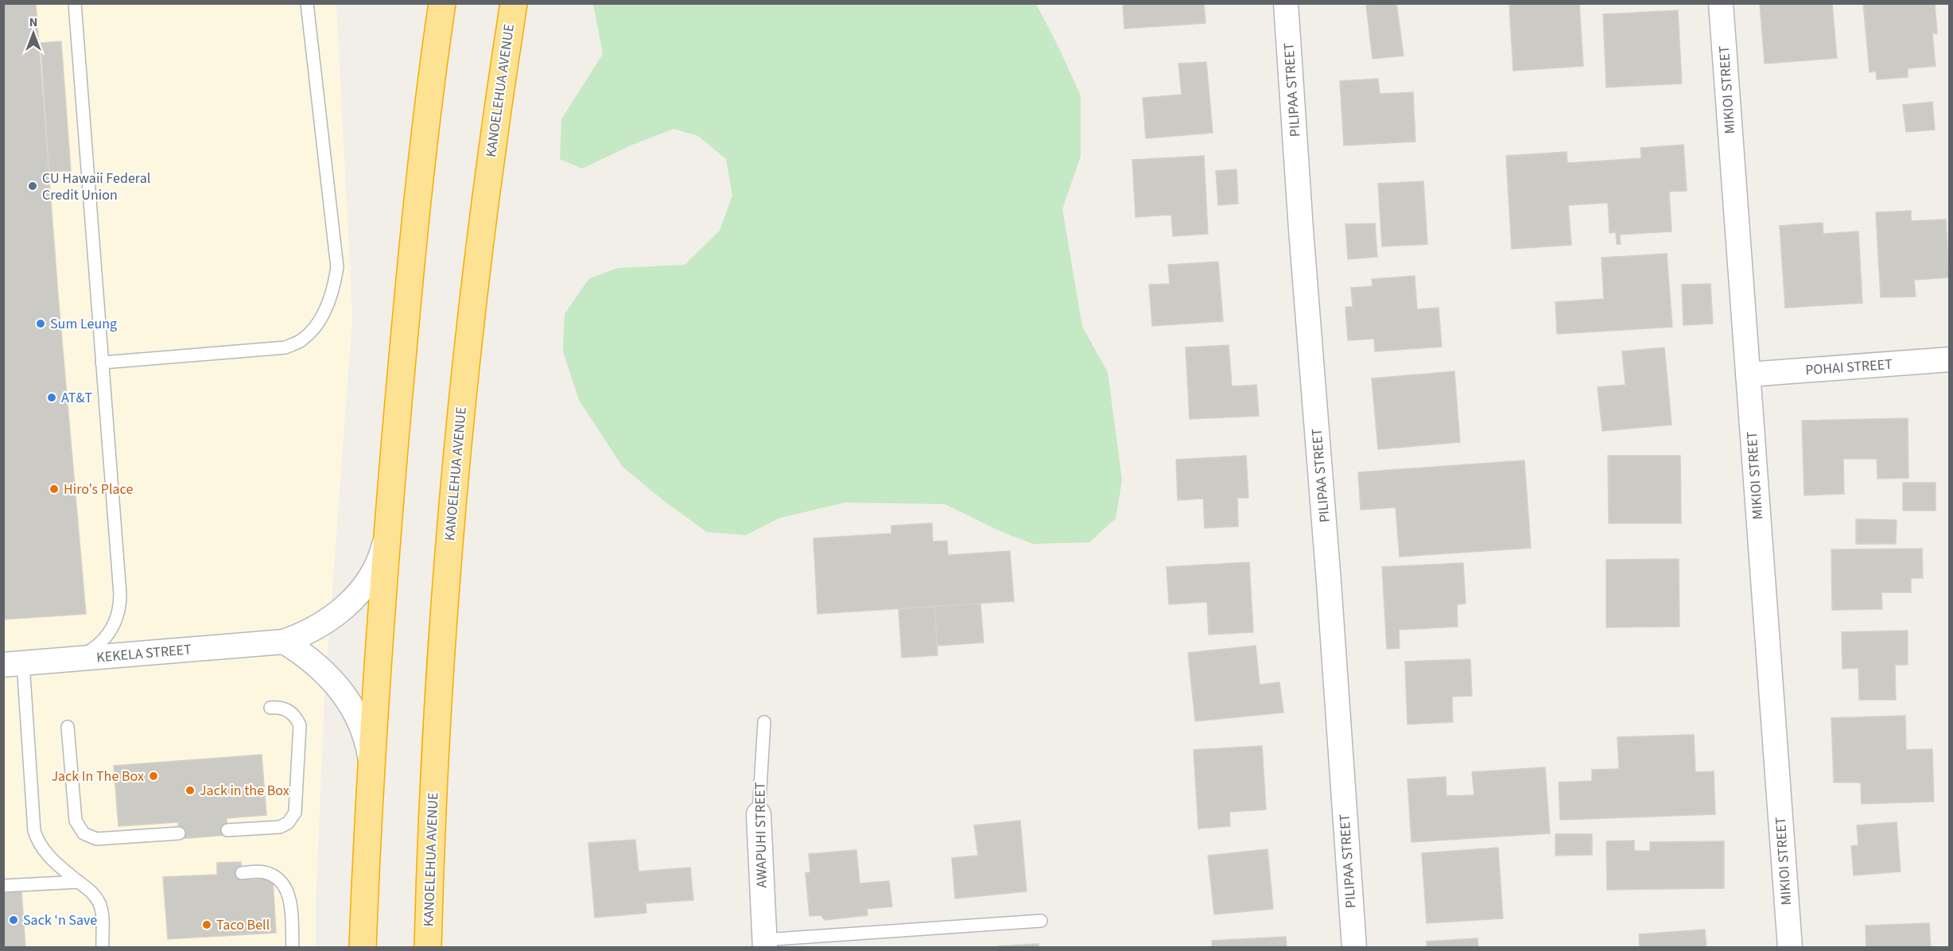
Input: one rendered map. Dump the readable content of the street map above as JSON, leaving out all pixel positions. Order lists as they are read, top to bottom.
{
  "streets": {
    "highway": ["KANOELEHUA AVENUE"],
    "street": [
      "PILIPAA STREET",
      "MIKIOI STREET",
      "POHAI STREET",
      "KEKELA STREET",
      "AWAPUHI STREET"
    ]
  },
  "crossings": [
    ["MIKIOI STREET", "POHAI STREET"]
  ],
  "places": [
    "CU Hawaii Federal Credit Union",
    "Sum Leung",
    "AT&T",
    "Hiro's Place",
    "Jack In The Box",
    "Jack in the Box",
    "Sack ‘n Save",
    "Taco Bell"
  ],
  "north": "top"
}
